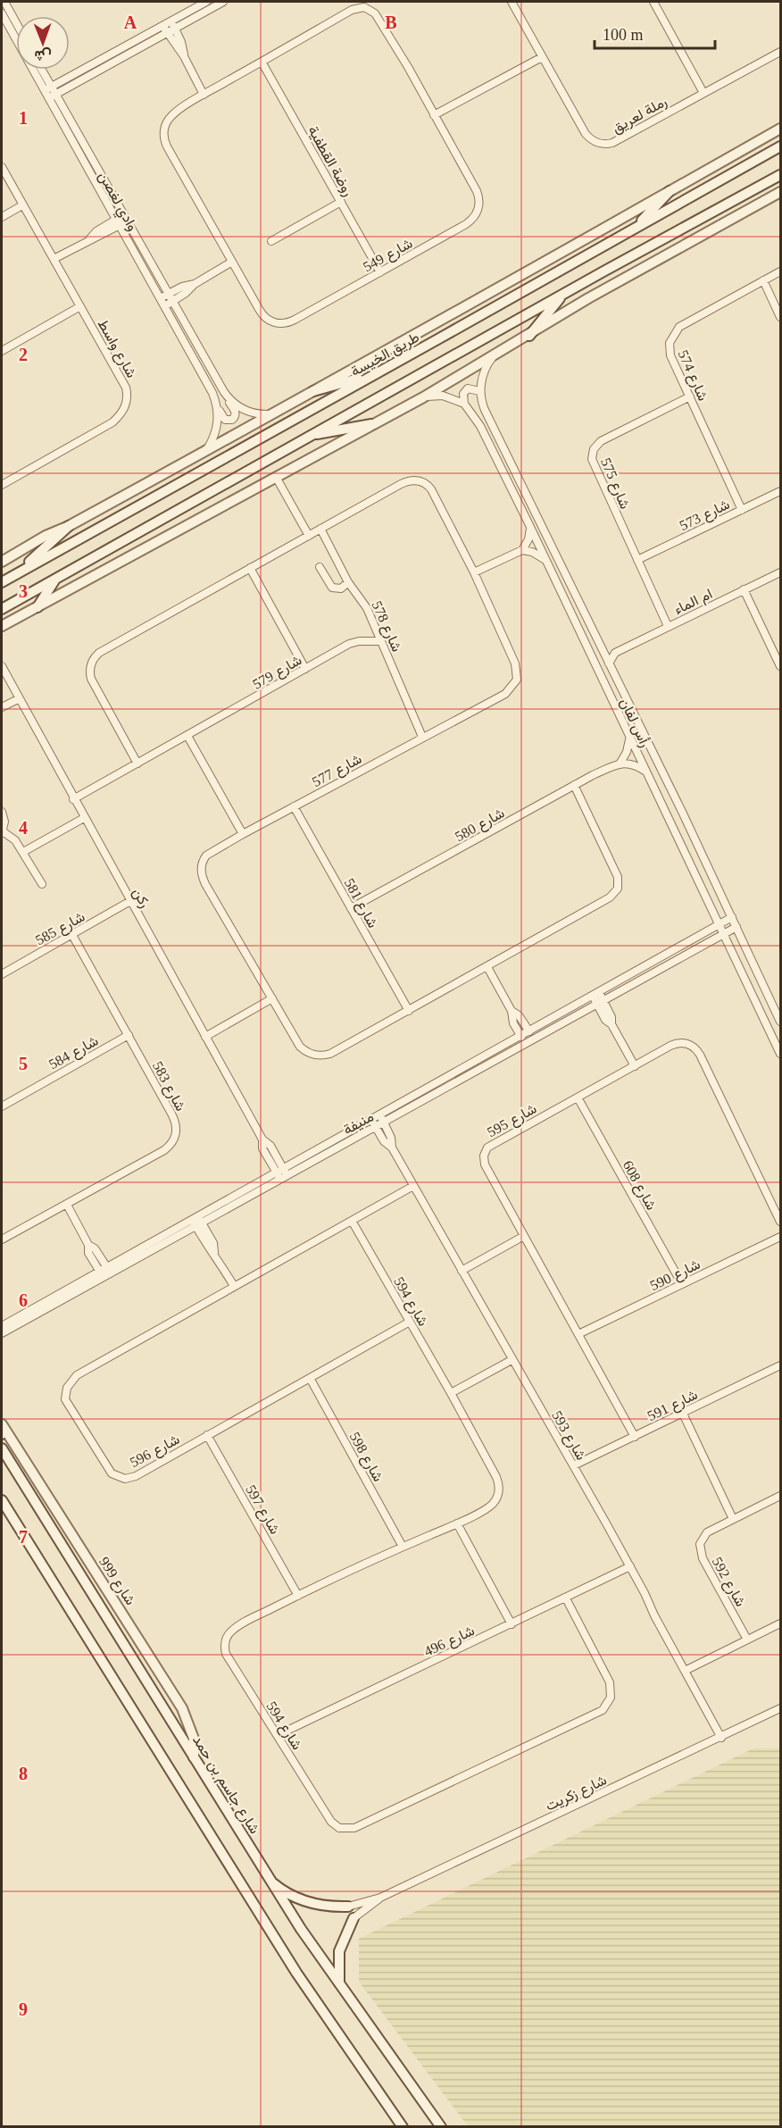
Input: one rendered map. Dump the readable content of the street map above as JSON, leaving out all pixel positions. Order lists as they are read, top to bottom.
{
  "streets": {
    "main road": ["طريق الخيسة", "شارع 999", "شارع جاسم بن حمد"],
    "street": [
      "رملة لعريق",
      "روضة القطفية",
      "وادي لغصن",
      "شارع 549",
      "شارع واسط",
      "شارع 574",
      "شارع 575",
      "شارع 573",
      "ام الماء",
      "شارع 578",
      "شارع 579",
      "رأس لفان",
      "شارع 577",
      "شارع 580",
      "ركن",
      "شارع 581",
      "شارع 585",
      "شارع 584",
      "شارع 583",
      "شارع 595",
      "منيفة",
      "شارع 608",
      "شارع 590",
      "شارع 594",
      "شارع 591",
      "شارع 593",
      "شارع 596",
      "شارع 598",
      "شارع 597",
      "شارع 592",
      "شارع 496",
      "شارع زكريت"
    ]
  },
  "crossings": [
    ["روضة القطفية", "شارع 549"],
    ["وادي لغصن", "طريق الخيسة"],
    ["شارع 574", "شارع 575"],
    ["شارع 574", "شارع 573"],
    ["شارع 575", "شارع 573"],
    ["شارع 575", "ام الماء"],
    ["شارع 578", "شارع 579"],
    ["شارع 578", "شارع 577"],
    ["شارع 579", "شارع 577"],
    ["شارع 579", "ركن"],
    ["رأس لفان", "منيفة"],
    ["شارع 577", "شارع 580"],
    ["شارع 577", "شارع 581"],
    ["شارع 580", "شارع 581"],
    ["ركن", "شارع 585"],
    ["ركن", "منيفة"],
    ["شارع 585", "شارع 583"],
    ["شارع 584", "شارع 583"],
    ["شارع 595", "شارع 608"],
    ["شارع 595", "شارع 590"],
    ["شارع 595", "شارع 591"],
    ["منيفة", "شارع 593"],
    ["شارع 608", "شارع 590"],
    ["شارع 594", "شارع 596"],
    ["شارع 594", "شارع 598"],
    ["شارع 594", "شارع 597"],
    ["شارع 594", "شارع 496"],
    ["شارع 591", "شارع 593"],
    ["شارع 593", "شارع 596"],
    ["شارع 593", "شارع 496"],
    ["شارع 593", "شارع زكريت"],
    ["شارع 596", "شارع 598"],
    ["شارع 596", "شارع 597"],
    ["شارع 999", "شارع جاسم بن حمد"]
  ],
  "scale_bar": "100 m",
  "north": "bottom",
  "grid": {
    "columns": ["A", "B"],
    "rows": [
      "1",
      "2",
      "3",
      "4",
      "5",
      "6",
      "7",
      "8",
      "9"
    ]
  }
}
